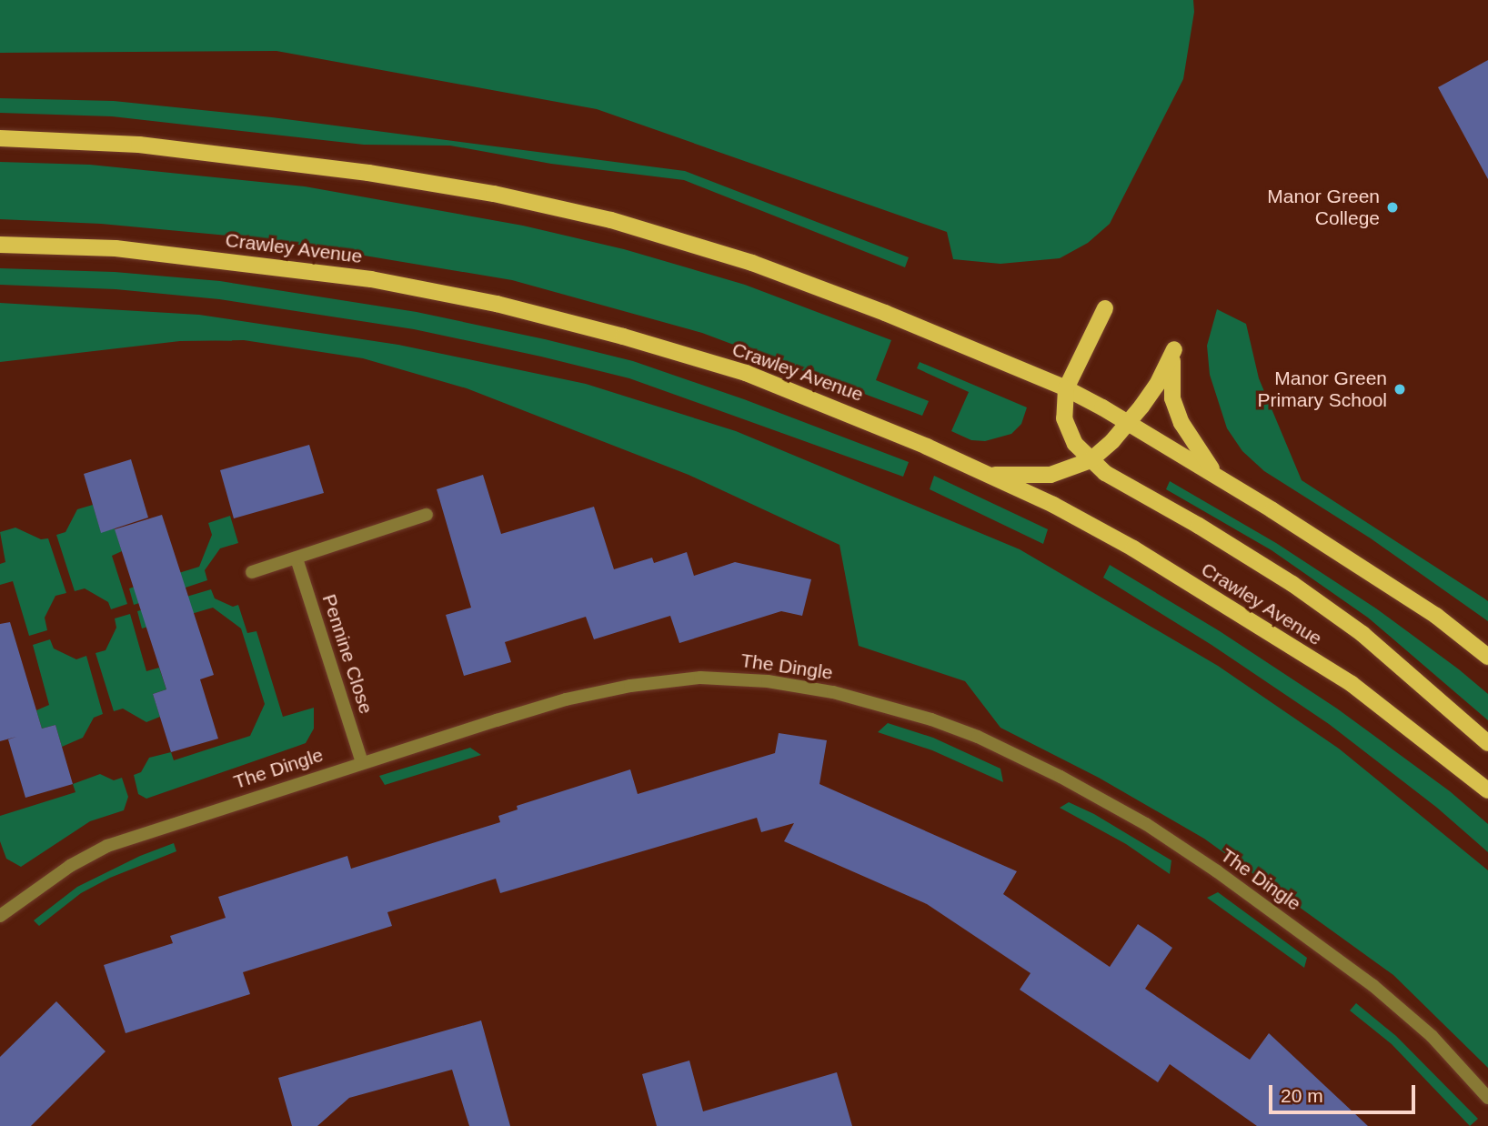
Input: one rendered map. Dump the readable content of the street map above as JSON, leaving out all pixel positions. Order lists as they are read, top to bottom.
{
  "streets": {
    "main road": ["Crawley Avenue"],
    "street": ["Pennine Close", "The Dingle"]
  },
  "crossings": [
    ["Pennine Close", "The Dingle"]
  ],
  "places": ["Manor Green College", "Manor Green Primary School"],
  "scale_bar": "20 m"
}
